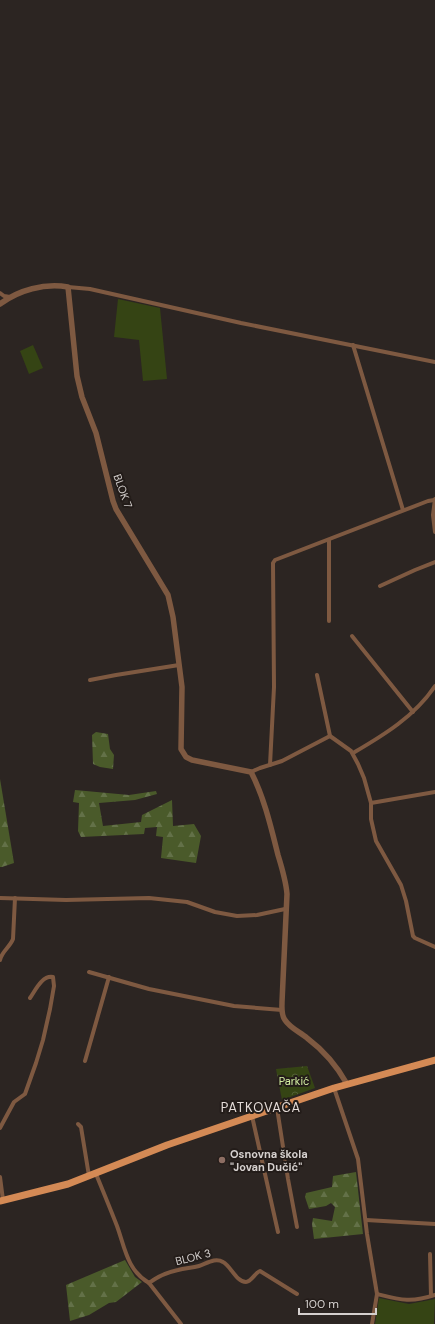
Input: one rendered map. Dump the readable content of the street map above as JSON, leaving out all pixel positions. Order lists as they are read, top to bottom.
{
  "streets": {
    "street": ["BLOK 7", "BLOK 3"]
  },
  "districts": ["PATKOVAČA"],
  "parks": ["Parkić"],
  "places": ["Osnovna škola \"Jovan Dučić\""],
  "scale_bar": "100 m"
}
